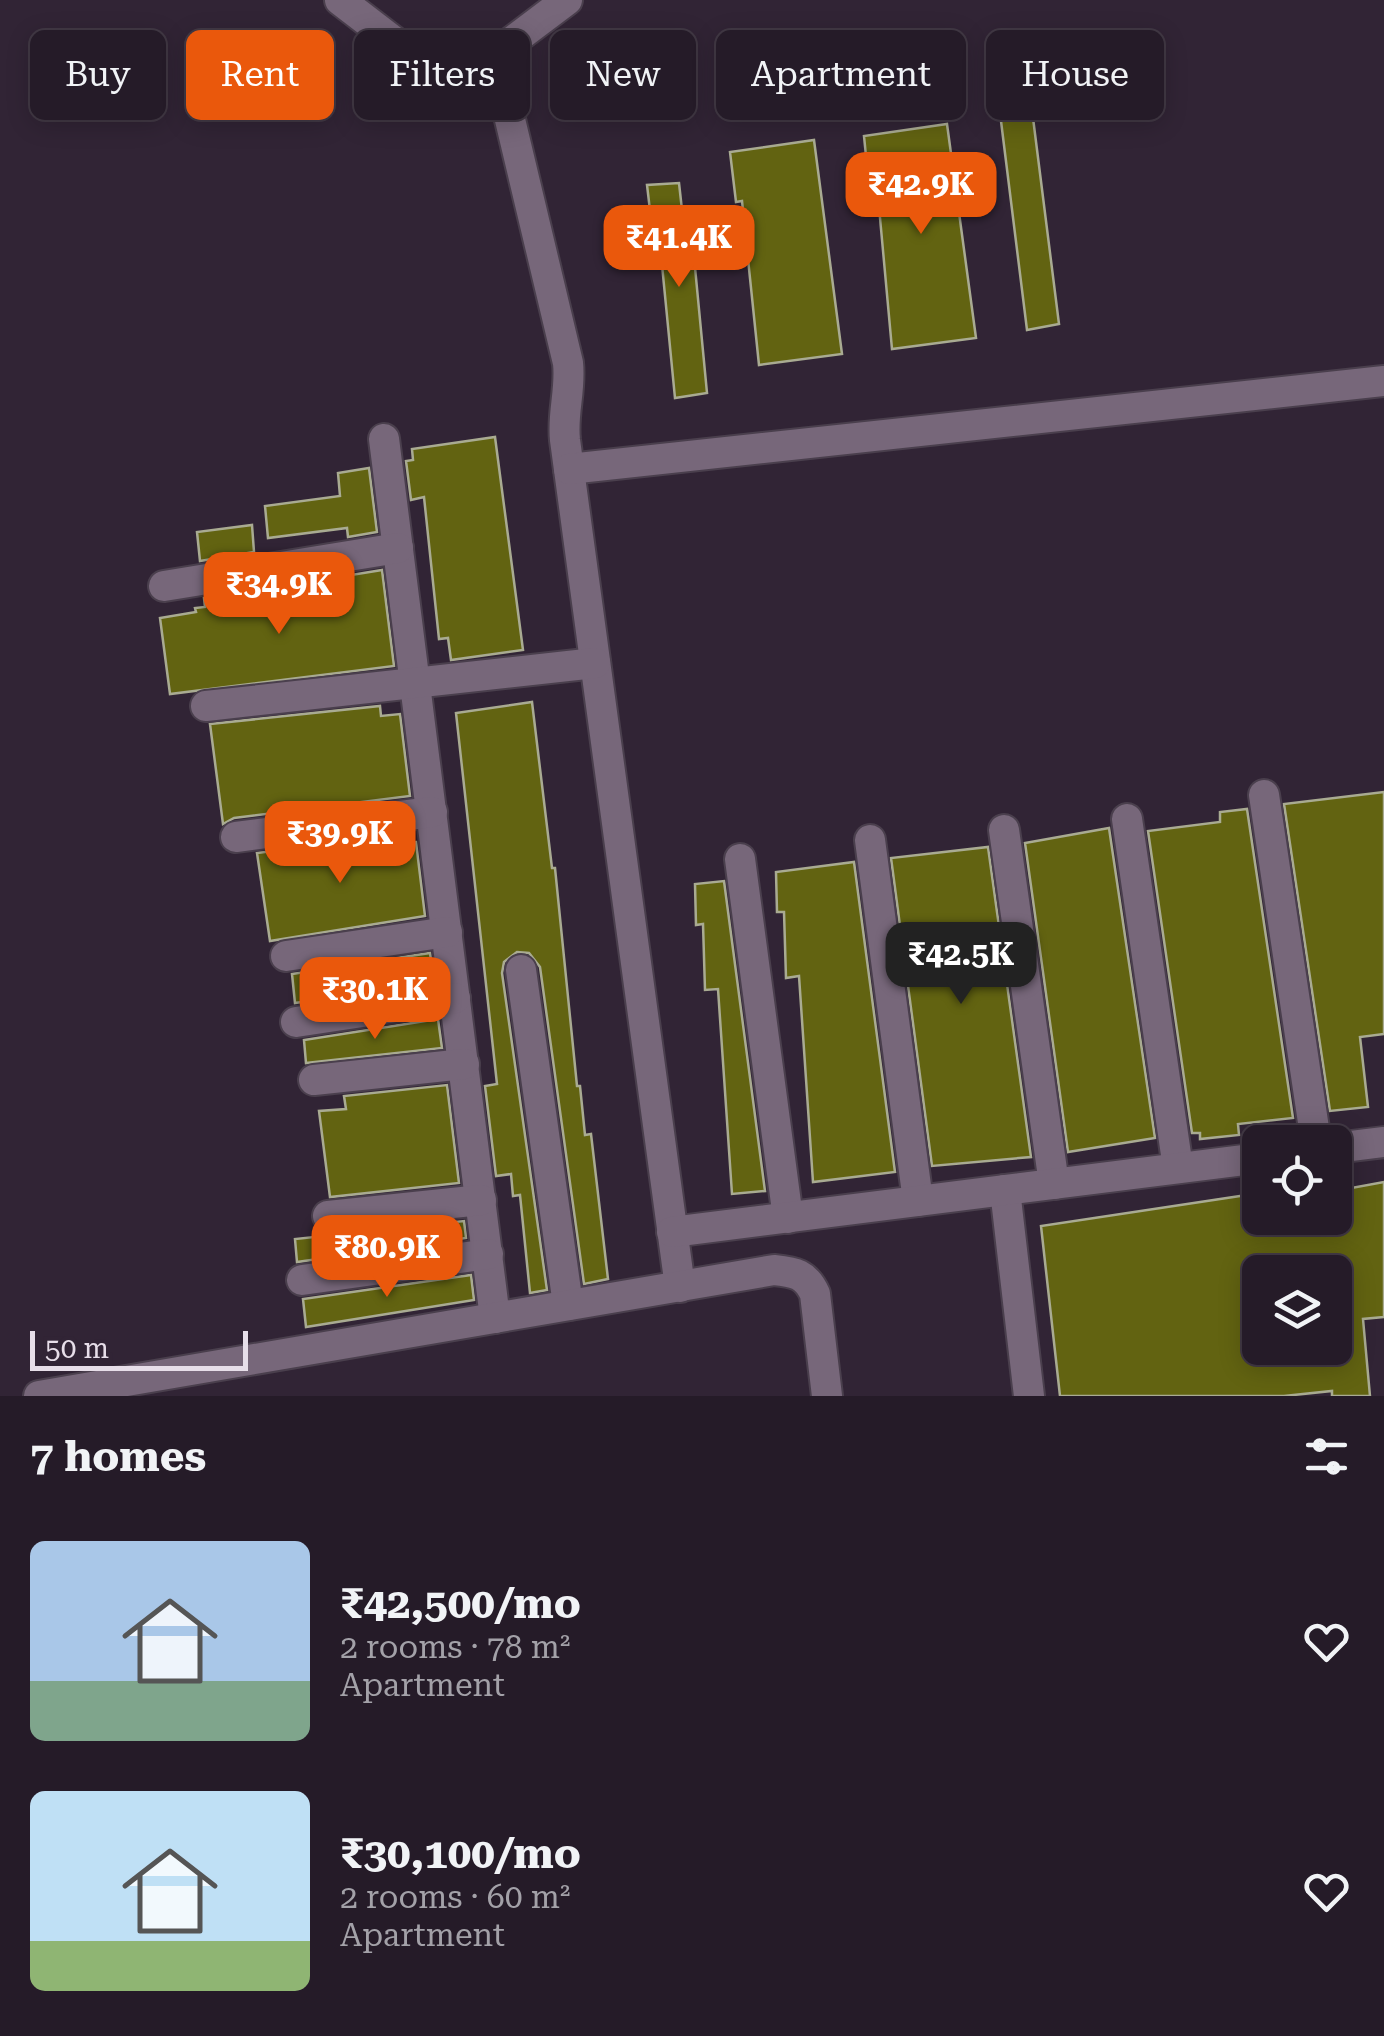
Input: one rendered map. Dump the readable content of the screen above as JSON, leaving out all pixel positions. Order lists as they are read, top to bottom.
{
  "scale_bar": "50 m",
  "page": {
    "chip": [
      "Buy",
      "Rent",
      "Filters",
      "New",
      "Apartment",
      "House"
    ],
    "price": [
      "₹42.9K",
      "₹41.4K",
      "₹34.9K",
      "₹39.9K",
      "₹42.5K",
      "₹30.1K",
      "₹80.9K"
    ],
    "scale": "50 m",
    "heading": "7 homes",
    "list": [
      {
        "name": "₹42,500/mo",
        "note": "2 rooms · 78 m² · Apartment"
      },
      {
        "name": "₹30,100/mo",
        "note": "2 rooms · 60 m² · Apartment"
      }
    ]
  }
}
